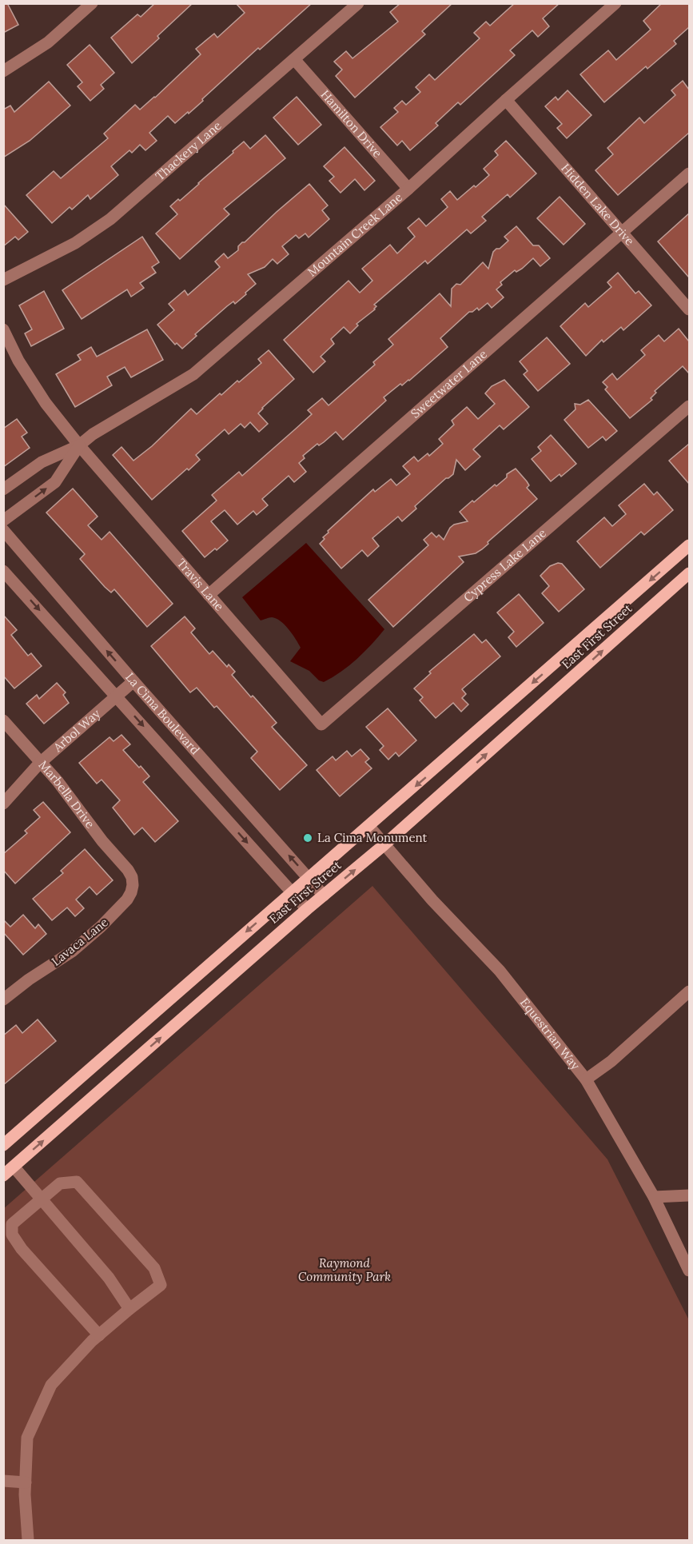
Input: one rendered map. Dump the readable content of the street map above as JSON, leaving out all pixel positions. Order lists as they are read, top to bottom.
{
  "streets": {
    "main road": ["East First Street"],
    "street": [
      "Hamilton Drive",
      "Thackery Lane",
      "Hidden Lake Drive",
      "Mountain Creek Lane",
      "Sweetwater Lane",
      "Cypress Lake Lane",
      "Travis Lane",
      "La Cima Boulevard",
      "Arbol Way",
      "Marbella Drive",
      "Lavaca Lane",
      "Equestrian Way"
    ]
  },
  "crossings": [
    ["Hamilton Drive", "Thackery Lane"],
    ["Hamilton Drive", "Mountain Creek Lane"],
    ["Hidden Lake Drive", "Mountain Creek Lane"],
    ["Hidden Lake Drive", "Sweetwater Lane"],
    ["Mountain Creek Lane", "Travis Lane"],
    ["Sweetwater Lane", "Travis Lane"],
    ["Cypress Lake Lane", "Travis Lane"],
    ["East First Street", "La Cima Boulevard"],
    ["East First Street", "Equestrian Way"],
    ["La Cima Boulevard", "Arbol Way"],
    ["Arbol Way", "Marbella Drive"],
    ["Marbella Drive", "Lavaca Lane"]
  ],
  "parks": ["Raymond Community Park"],
  "places": ["La Cima Monument"]
}
